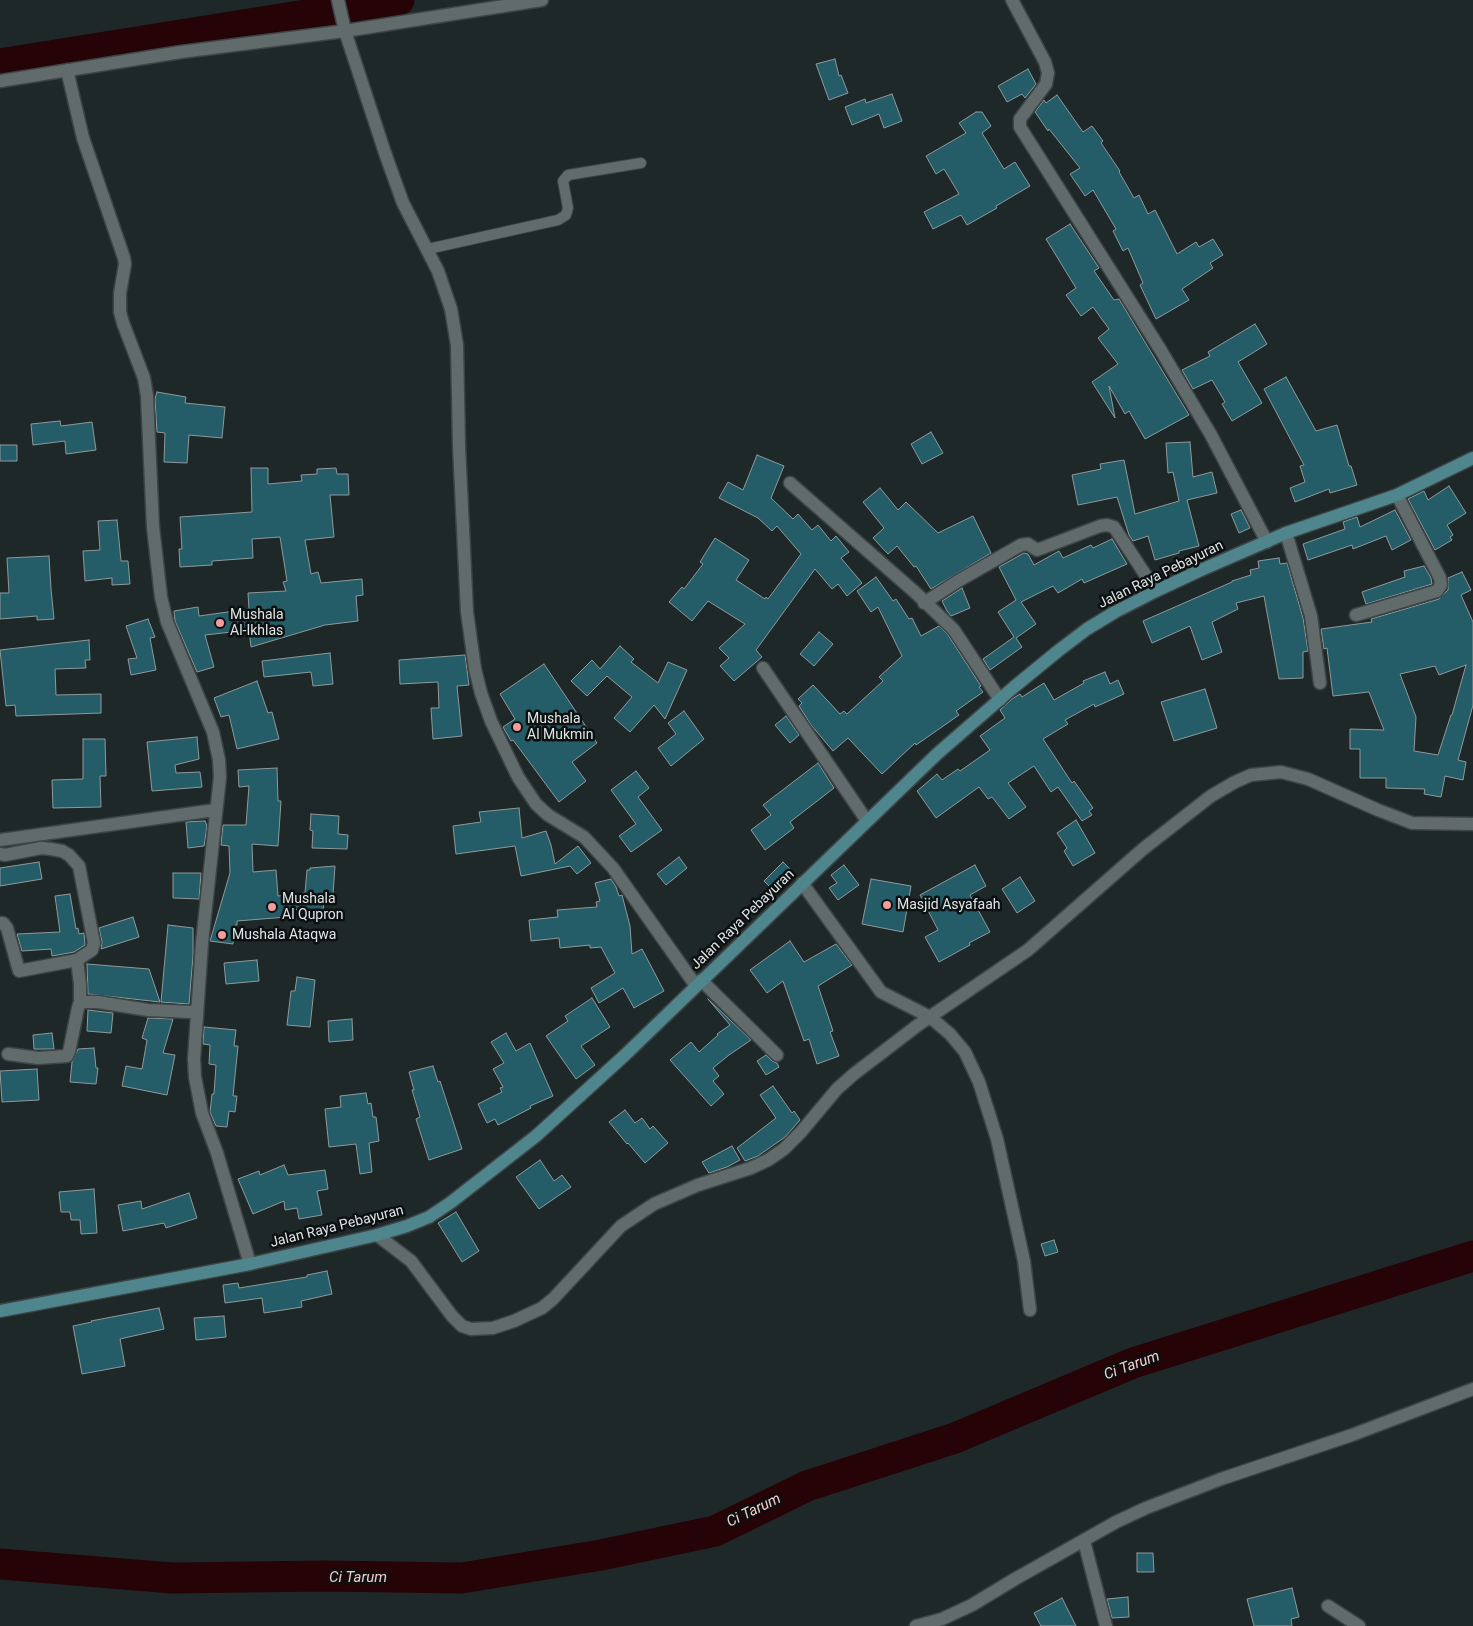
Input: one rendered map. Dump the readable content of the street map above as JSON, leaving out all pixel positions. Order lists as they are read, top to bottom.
{
  "streets": {
    "main road": ["Jalan Raya Pebayuran"]
  },
  "water": ["Ci Tarum"],
  "places": [
    "Mushala Al-Ikhlas",
    "Mushala Al Mukmin",
    "Masjid Asyafaah",
    "Mushala Al Qupron",
    "Mushala Ataqwa"
  ]
}
